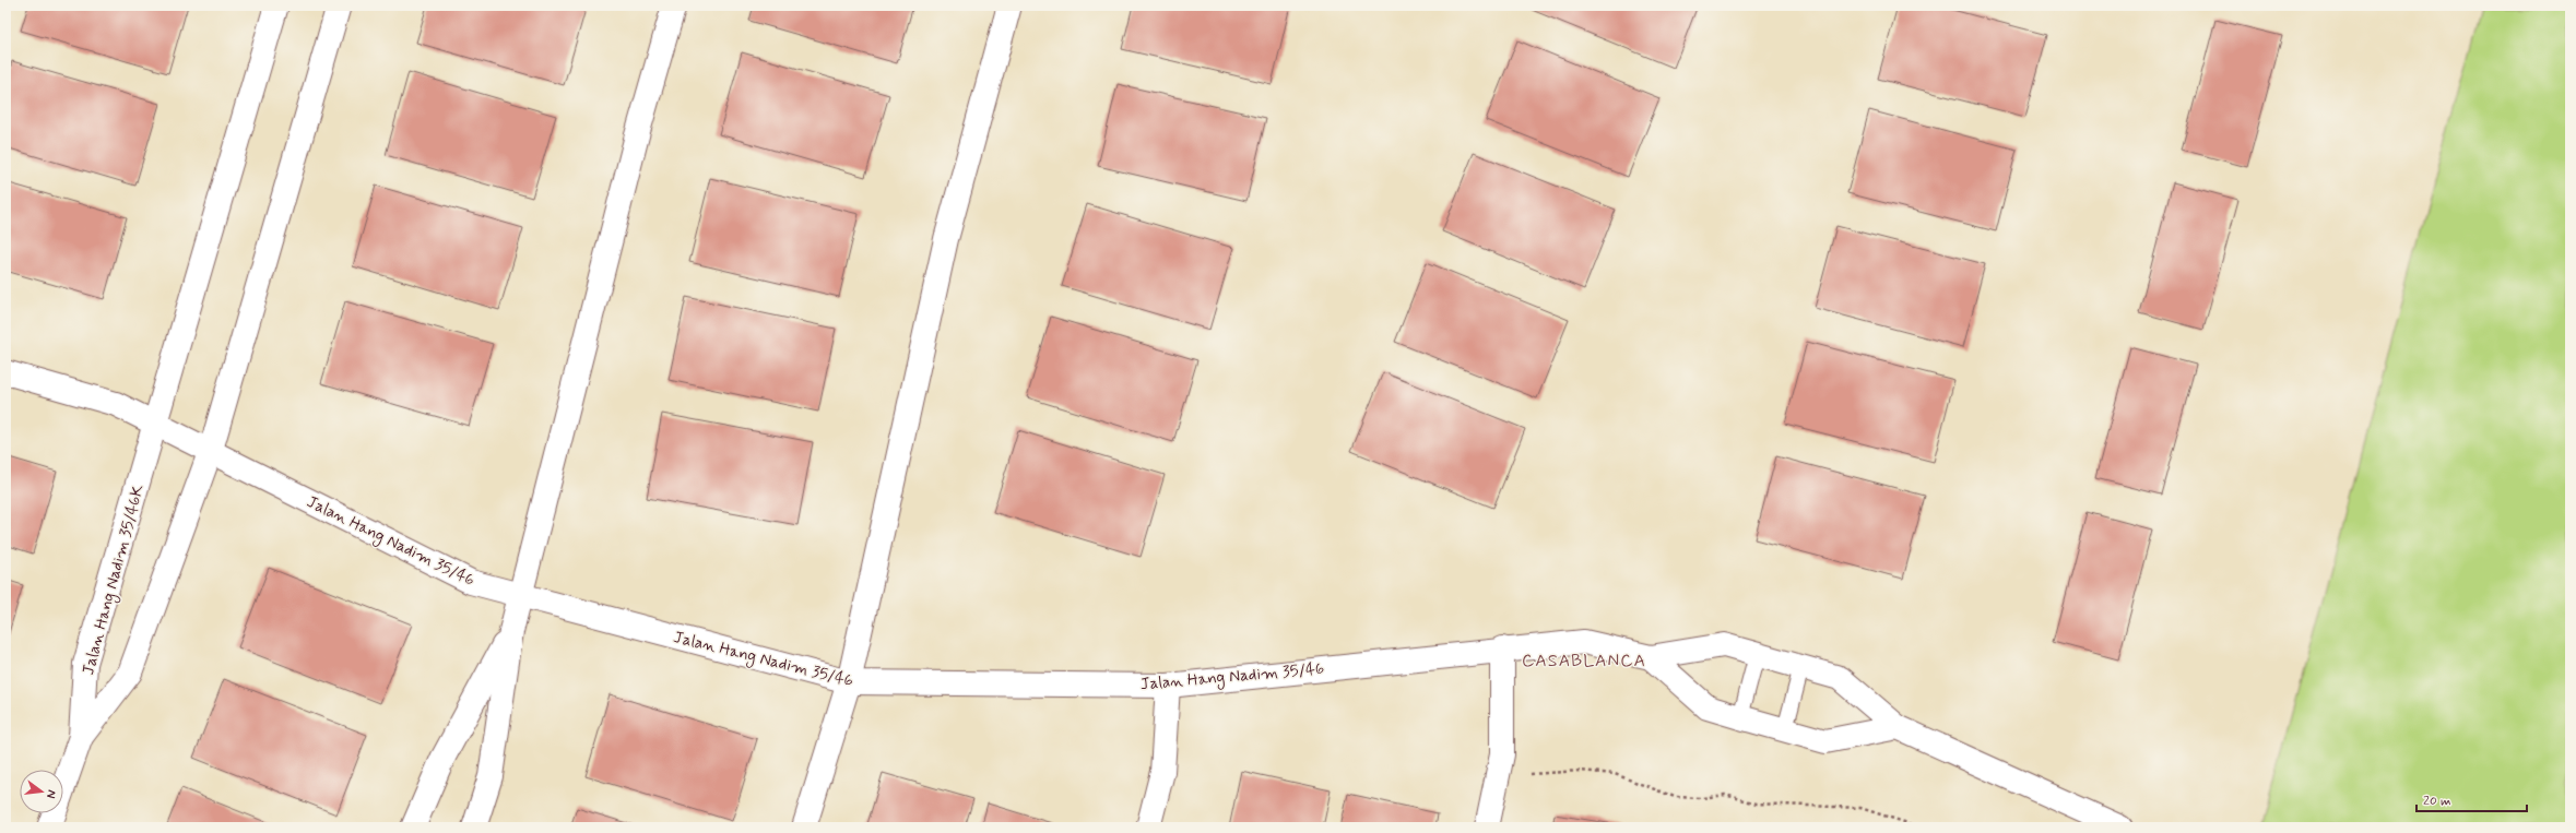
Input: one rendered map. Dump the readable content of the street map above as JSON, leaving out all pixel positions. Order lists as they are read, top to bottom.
{
  "streets": {
    "street": ["Jalan Hang Nadim 35/46", "Jalan Hang Nadim 35/46K"]
  },
  "crossings": [
    ["Jalan Hang Nadim 35/46", "Jalan Hang Nadim 35/46K"]
  ],
  "districts": ["CASABLANCA"],
  "scale_bar": "20 m",
  "north": "right"
}
